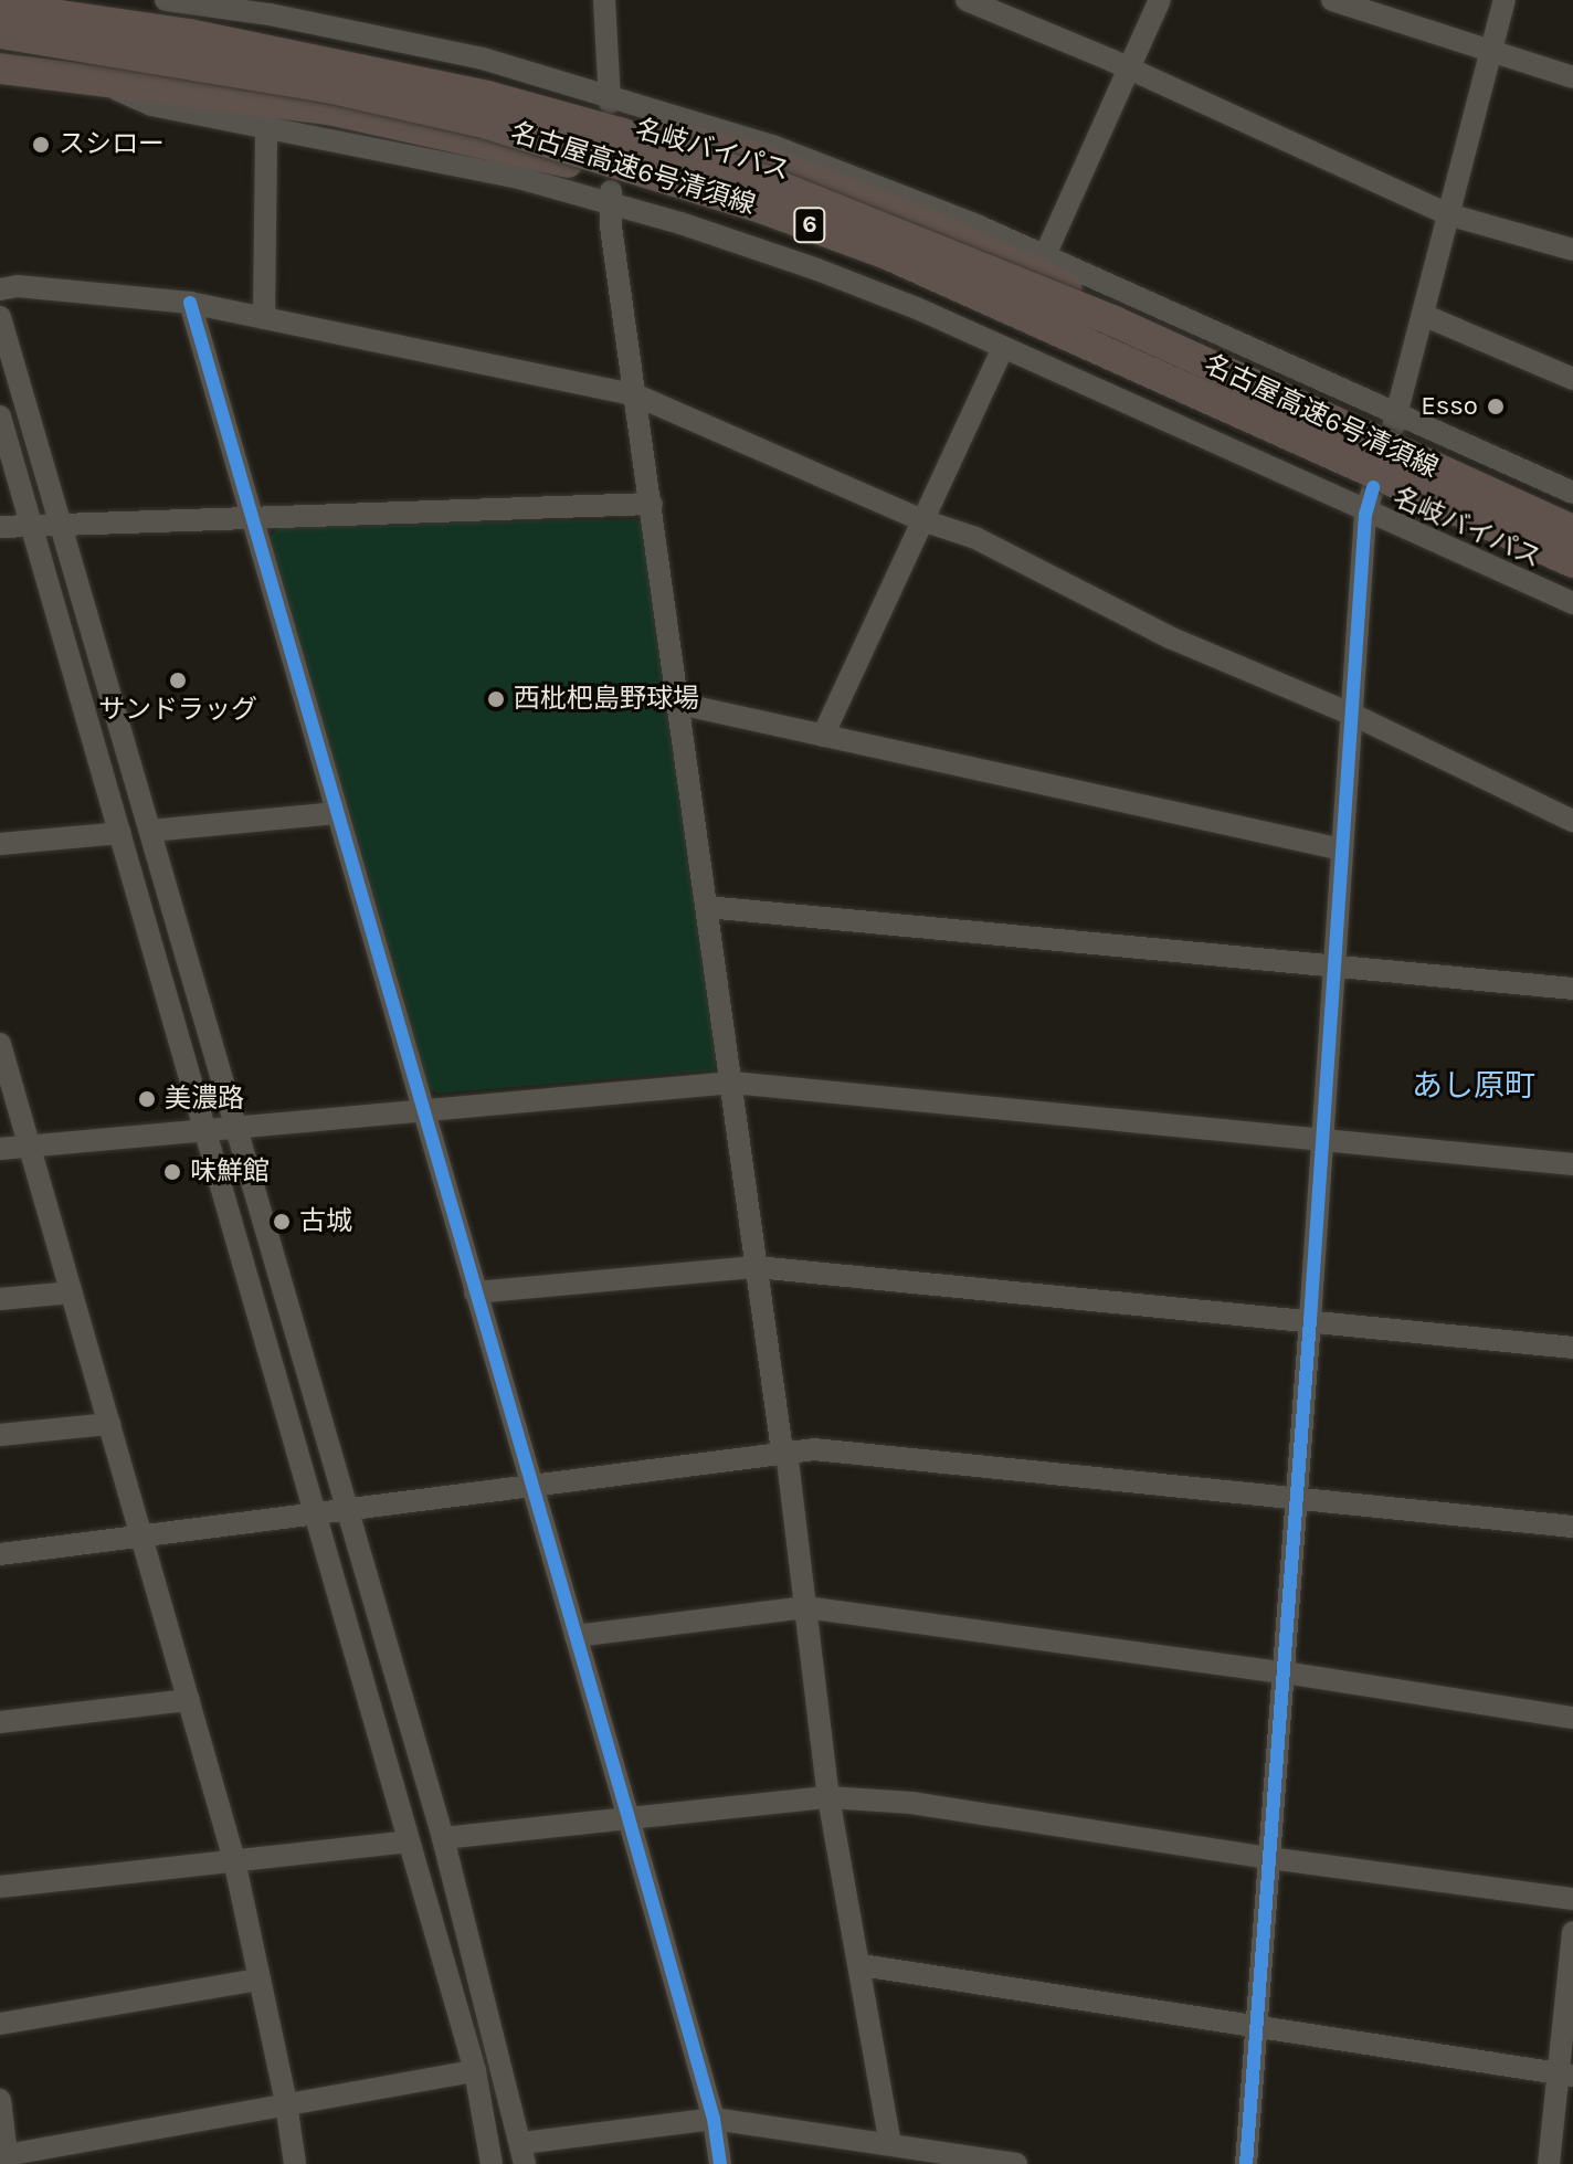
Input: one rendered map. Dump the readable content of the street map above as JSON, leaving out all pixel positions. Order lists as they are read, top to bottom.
{
  "streets": {
    "highway": ["名岐バイパス", "名古屋高速6号清須線", "6"]
  },
  "crossings": [
    ["名岐バイパス", "名古屋高速6号清須線"]
  ],
  "districts": ["あし原町"],
  "places": [
    "スシロー",
    "Esso",
    "サンドラッグ",
    "西枇杷島野球場",
    "美濃路",
    "味鮮館",
    "古城"
  ]
}
